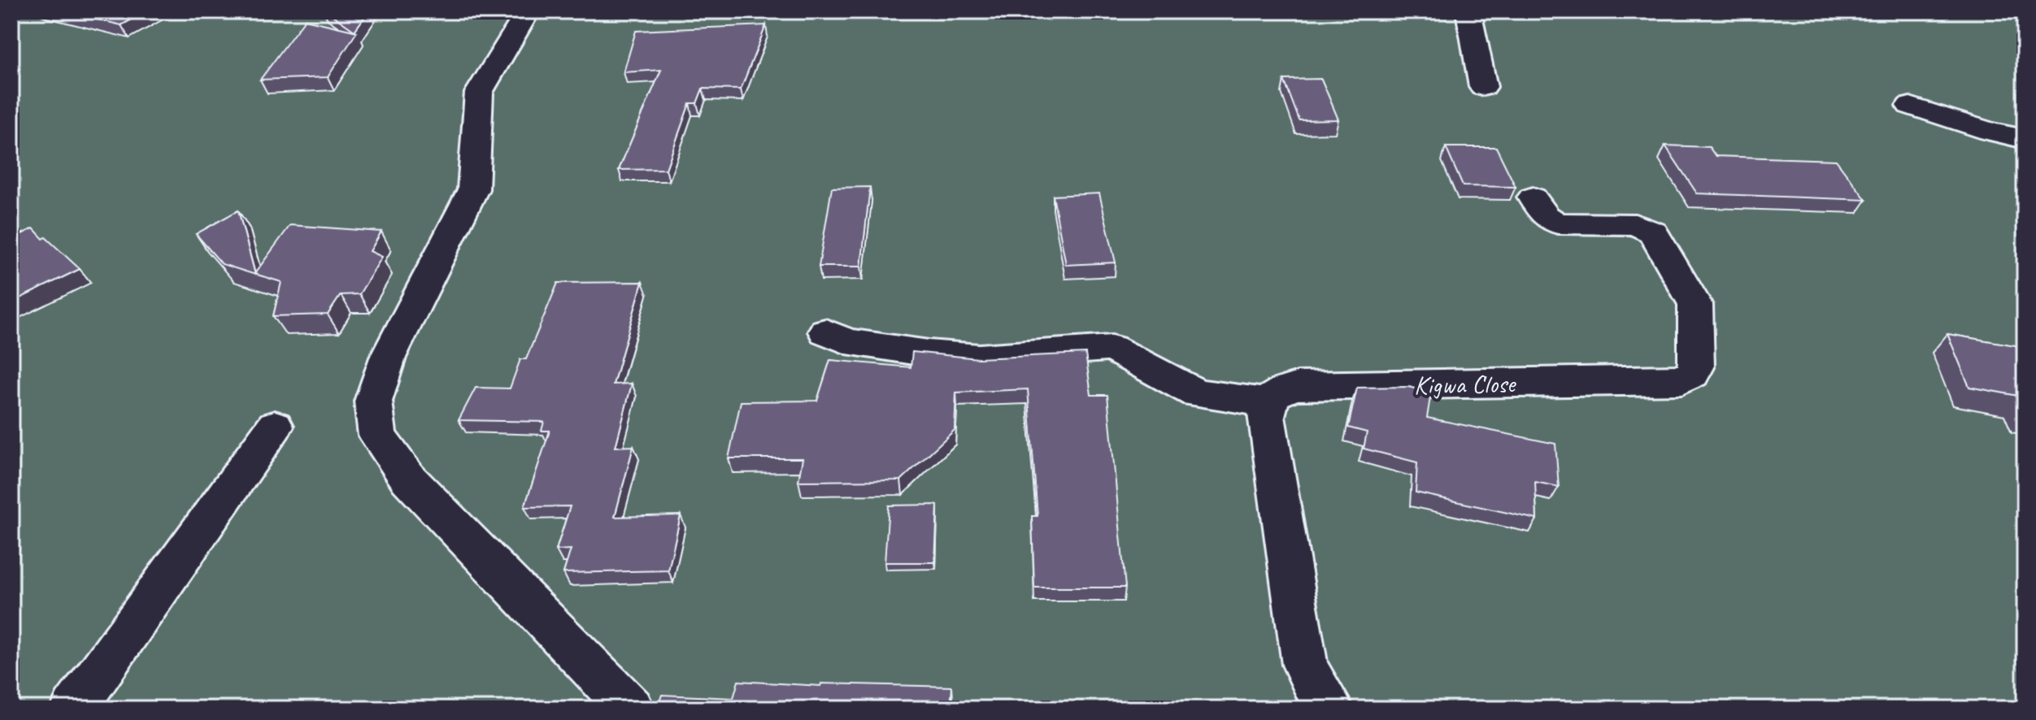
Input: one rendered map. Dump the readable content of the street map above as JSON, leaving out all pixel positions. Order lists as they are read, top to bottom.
{
  "streets": {
    "street": ["Kigwa Close"]
  }
}
